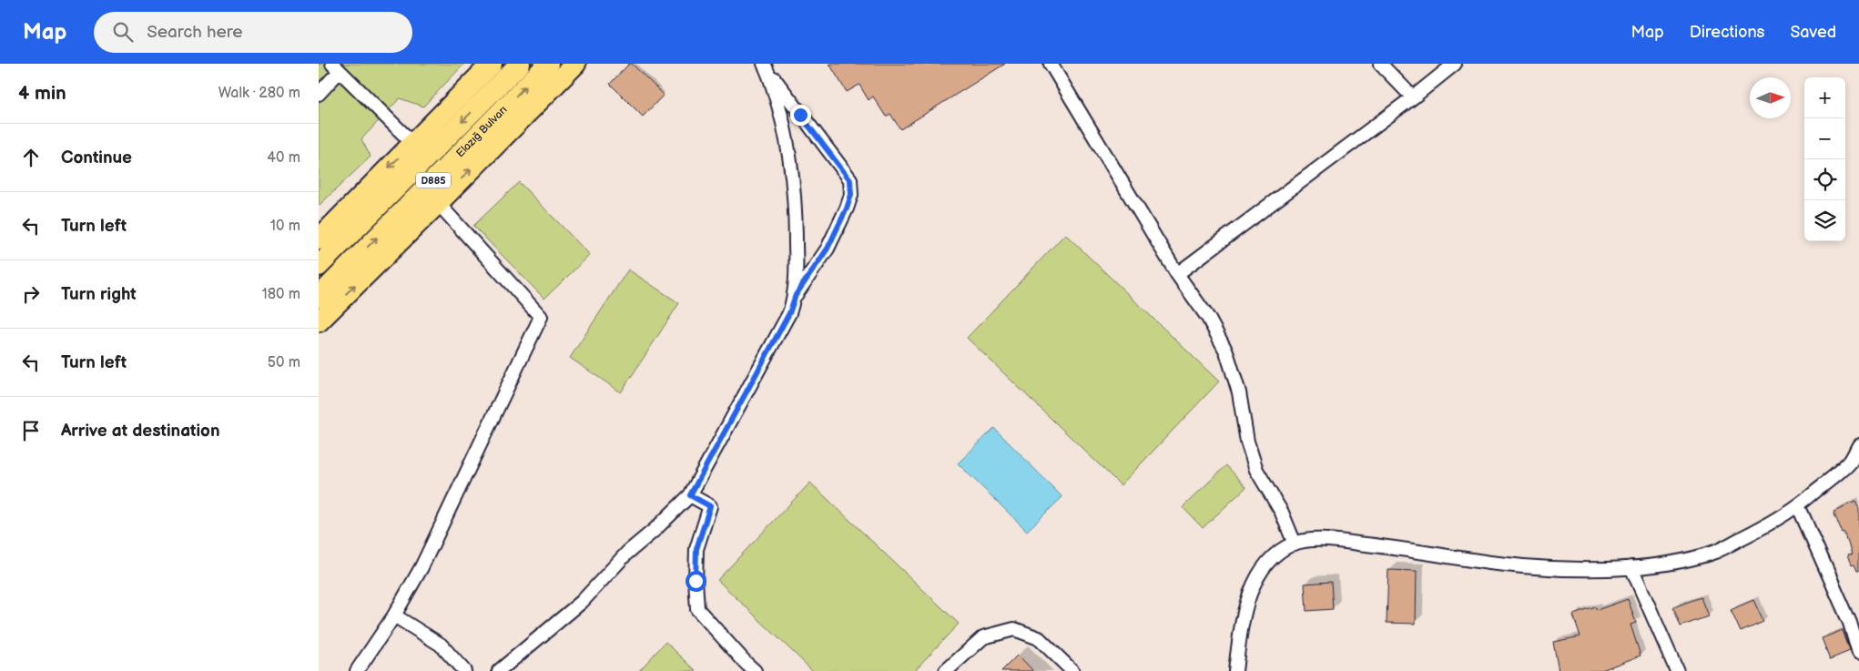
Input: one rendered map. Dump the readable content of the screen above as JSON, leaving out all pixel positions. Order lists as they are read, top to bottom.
{
  "streets": {
    "highway": ["Elazığ Bulvarı", "D885"]
  },
  "north": "right",
  "page": {
    "header": "Map",
    "search": "Search here",
    "nav": ["Map", "Directions", "Saved"],
    "heading": ["4 min", "Walk · 280 m"],
    "map_buttons": ["+", "−"],
    "list": [
      ["Continue", "40 m"],
      ["Turn left", "10 m"],
      ["Turn right", "180 m"],
      ["Turn left", "50 m"],
      "Arrive at destination"
    ]
  }
}
